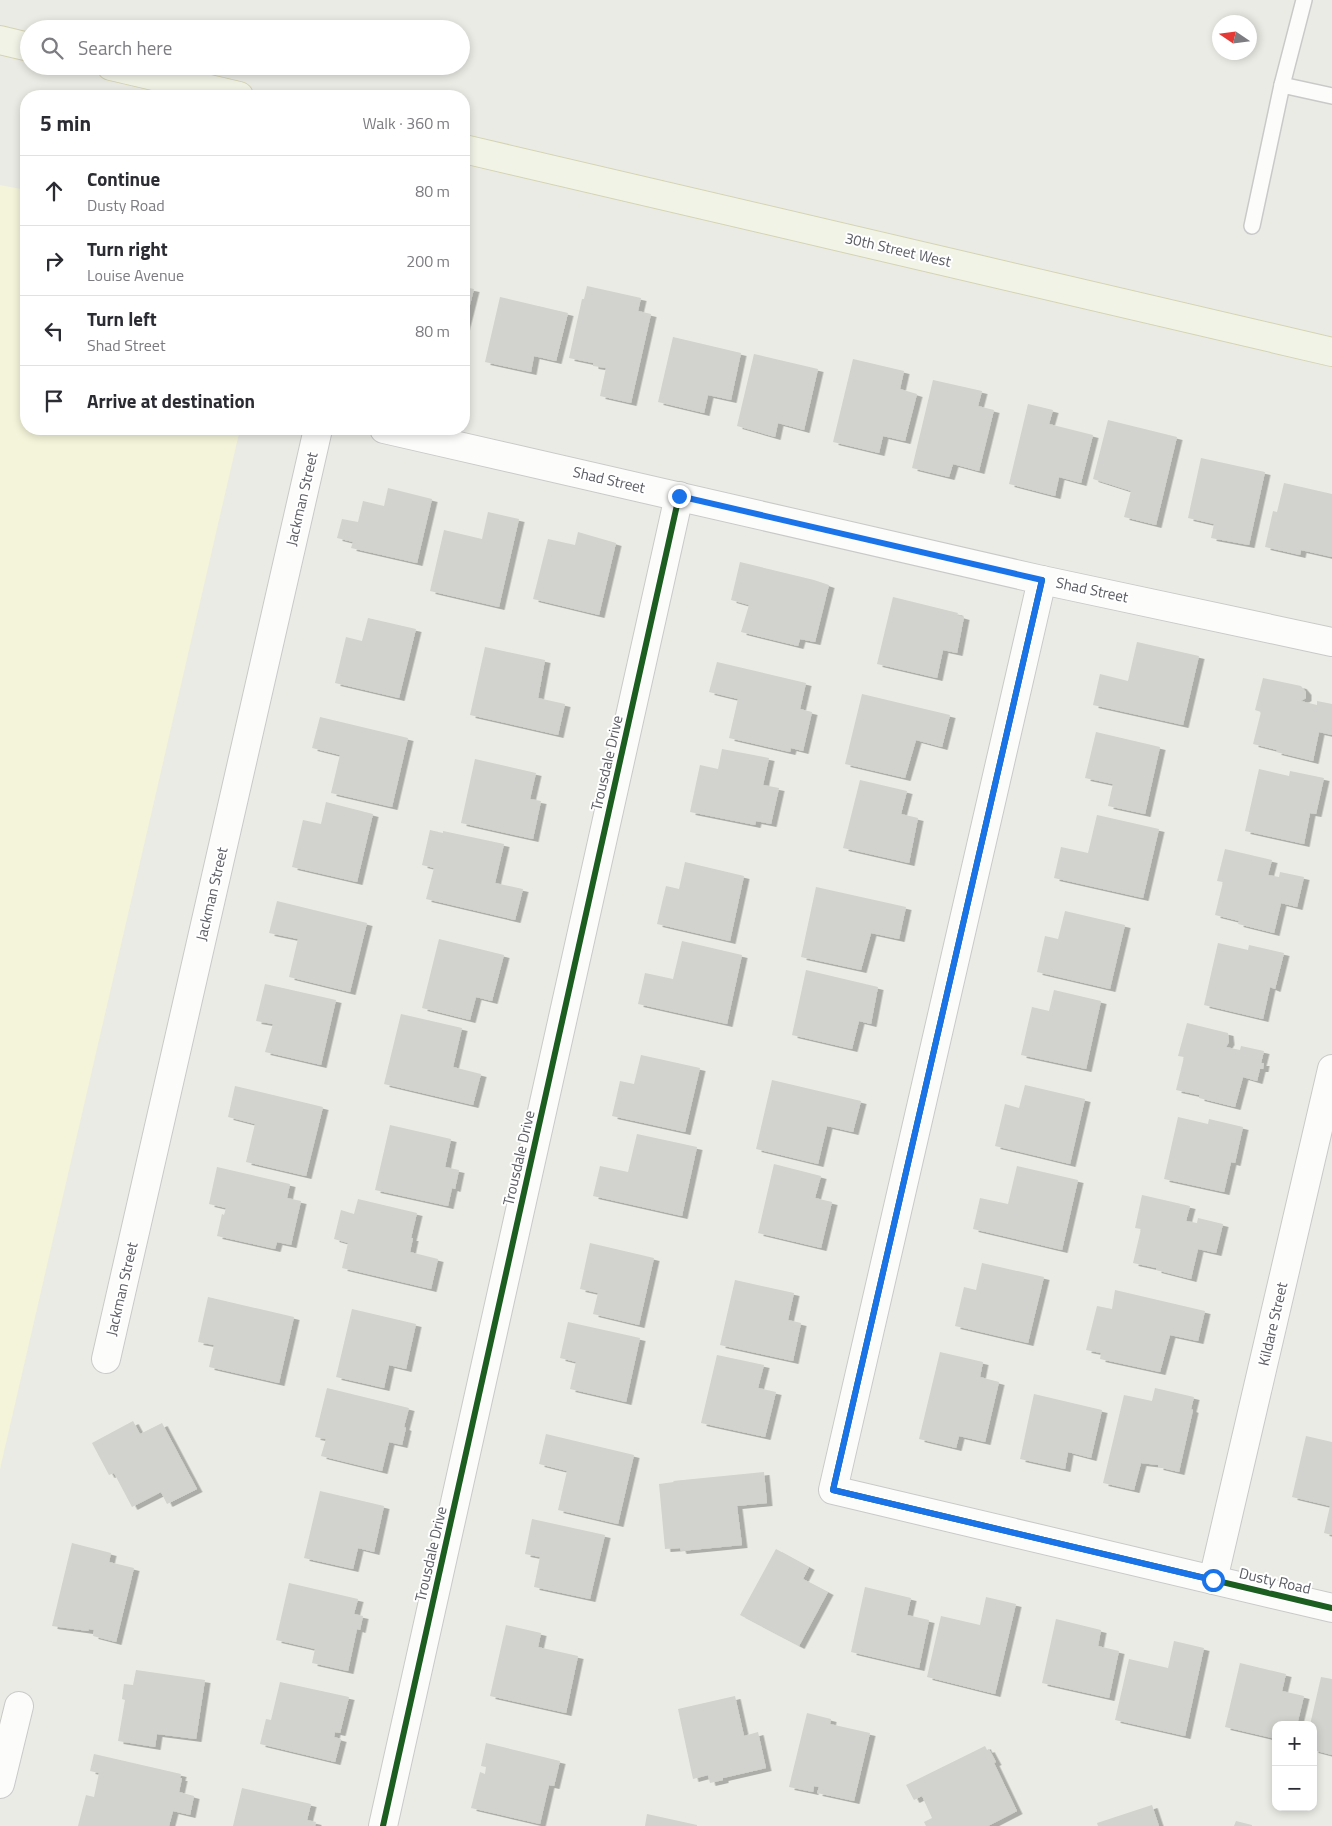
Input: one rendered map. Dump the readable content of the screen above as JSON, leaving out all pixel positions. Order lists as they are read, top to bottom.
{
  "streets": {
    "main road": ["30th Street West"],
    "street": [
      "Shad Street",
      "Jackman Street",
      "Trousdale Drive",
      "Kildare Street",
      "Dusty Road"
    ]
  },
  "crossings": [
    ["Shad Street", "Trousdale Drive"],
    ["Shad Street", "Dusty Road"],
    ["Kildare Street", "Dusty Road"]
  ],
  "north": "left",
  "page": {
    "search": "Search here",
    "heading": ["5 min", "Walk · 360 m"],
    "list": [
      ["Continue", "Dusty Road", "80 m"],
      ["Turn right", "Louise Avenue", "200 m"],
      ["Turn left", "Shad Street", "80 m"],
      "Arrive at destination"
    ],
    "map_buttons": ["+", "−"]
  }
}
